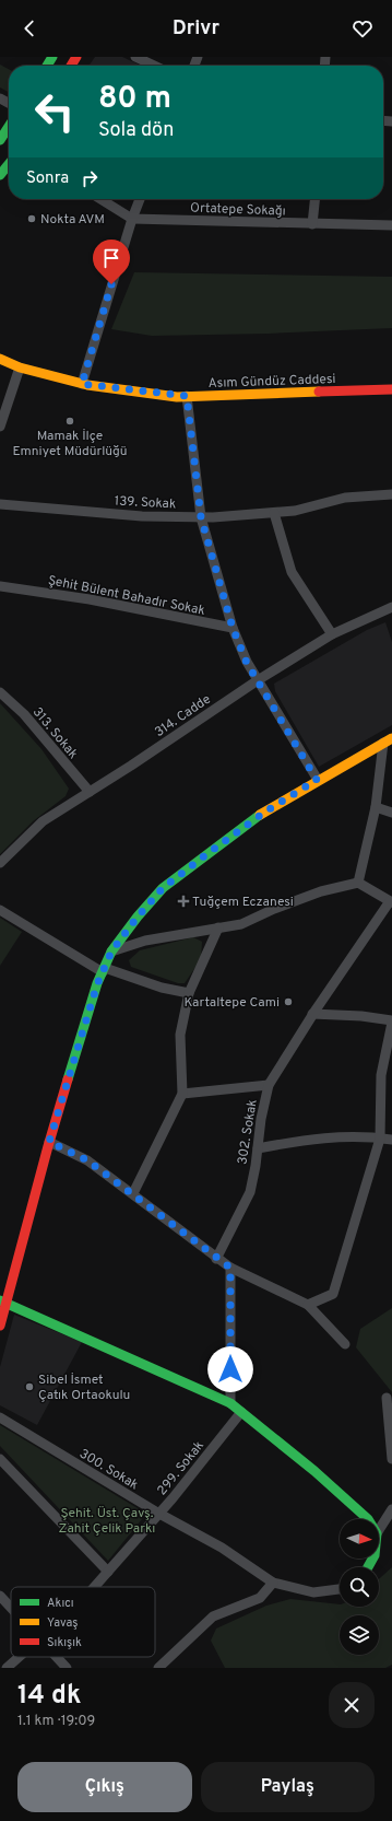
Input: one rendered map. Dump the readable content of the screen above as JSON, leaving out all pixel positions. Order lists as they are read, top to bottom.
{
  "streets": {
    "street": [
      "Ortatepe Sokağı",
      "Asım Gündüz Caddesi",
      "139. Sokak",
      "Şehit Bülent Bahadır Sokak",
      "314. Cadde",
      "313. Sokak",
      "302. Sokak",
      "299. Sokak",
      "300. Sokak"
    ]
  },
  "crossings": [
    ["314. Cadde", "313. Sokak"],
    ["299. Sokak", "300. Sokak"]
  ],
  "parks": ["Şehit. Üst. Çavş. Zahit Çelik Parkı"],
  "places": {
    "other": [
      "Nokta AVM",
      "Mamak İlçe Emniyet Müdürlüğü",
      "Kartaltepe Cami",
      "Sibel İsmet Çatık Ortaokulu"
    ],
    "health": ["Tuğçem Eczanesi"]
  },
  "legend": ["Akıcı", "Yavaş", "Sıkışık"],
  "north": "right",
  "page": {
    "header": "Drivr",
    "turn": ["80 m", "Sola dön"],
    "then": "Sonra",
    "heading": ["14 dk", "1.1 km · 19:09"],
    "buttons": ["Çıkış", "Paylaş"]
  }
}
